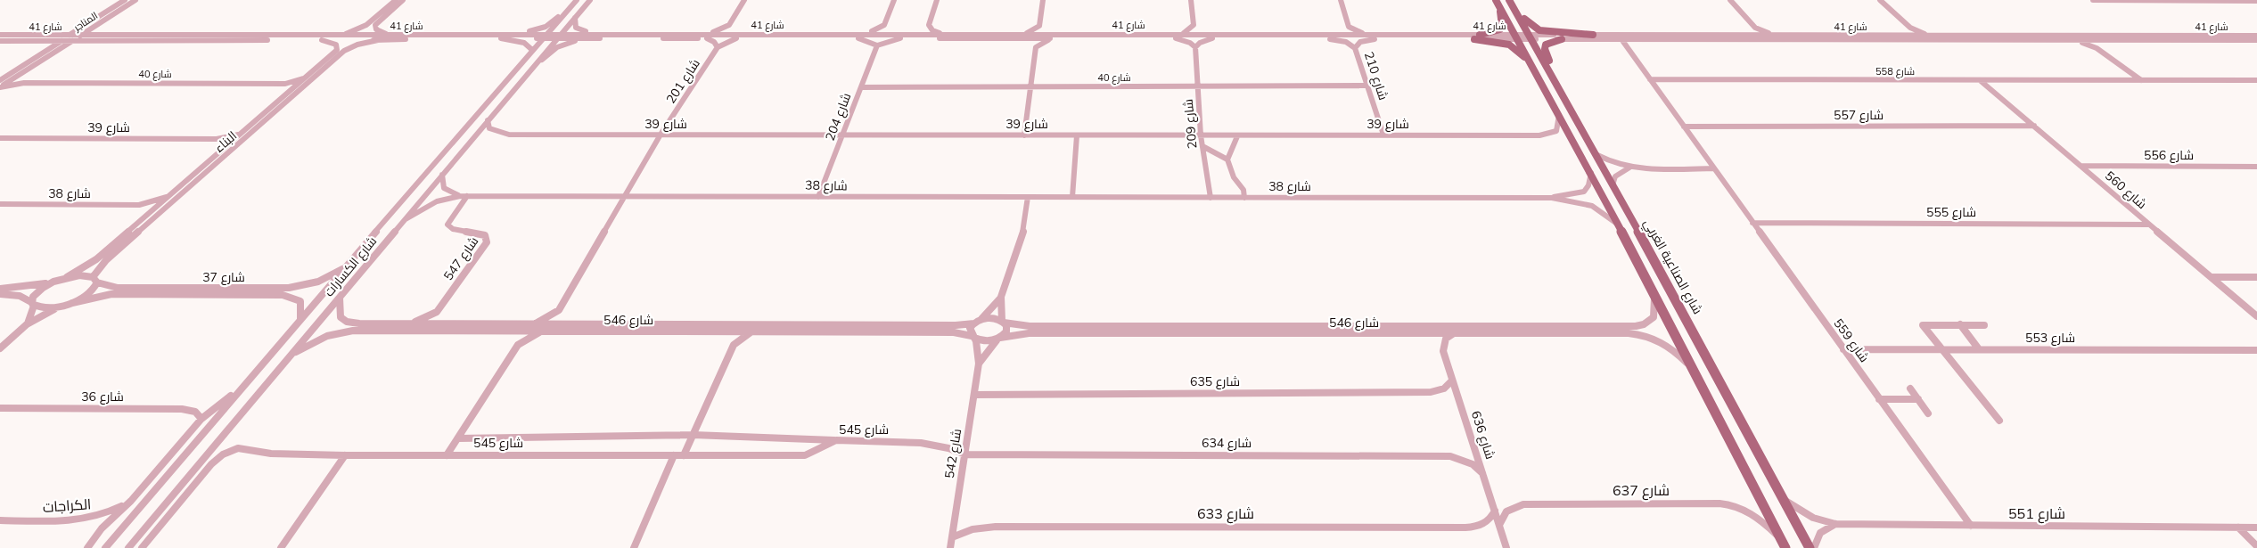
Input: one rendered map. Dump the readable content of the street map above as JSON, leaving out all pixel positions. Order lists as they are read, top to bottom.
{
  "streets": {
    "main road": ["شارع الصناعية الغربي"],
    "street": [
      "المناجر",
      "شارع 41",
      "شارع 558",
      "شارع 40",
      "شارع 210",
      "شارع 201",
      "شارع 557",
      "شارع 204",
      "شارع 39",
      "شارع 209",
      "البناء",
      "شارع 556",
      "شارع 38",
      "شارع 560",
      "شارع 555",
      "شارع 547",
      "شارع الكسارات",
      "شارع 37",
      "شارع 546",
      "شارع 553",
      "شارع 559",
      "شارع 635",
      "شارع 36",
      "شارع 545",
      "شارع 636",
      "شارع 634",
      "شارع 542",
      "شارع 637",
      "الكراجات",
      "شارع 633",
      "شارع 551"
    ]
  },
  "crossings": [
    ["المناجر", "شارع 41"],
    ["المناجر", "شارع 40"],
    ["شارع 41", "شارع 210"],
    ["شارع 41", "البناء"],
    ["شارع 41", "شارع الكسارات"],
    ["شارع 41", "شارع الصناعية الغربي"],
    ["شارع 41", "شارع 559"],
    ["شارع 558", "شارع 560"],
    ["شارع 558", "شارع 559"],
    ["شارع 40", "شارع 210"],
    ["شارع 40", "شارع 204"],
    ["شارع 40", "شارع 209"],
    ["شارع 40", "البناء"],
    ["شارع 210", "شارع 39"],
    ["شارع 201", "شارع 39"],
    ["شارع 201", "شارع 38"],
    ["شارع 557", "شارع 560"],
    ["شارع 557", "شارع 559"],
    ["شارع 204", "شارع 39"],
    ["شارع 204", "شارع 38"],
    ["شارع 39", "شارع 209"],
    ["شارع 39", "البناء"],
    ["شارع 39", "شارع الكسارات"],
    ["شارع 209", "شارع 38"],
    ["البناء", "شارع 38"],
    ["البناء", "شارع 37"],
    ["شارع 556", "شارع 560"],
    ["شارع 38", "شارع 547"],
    ["شارع 38", "شارع الكسارات"],
    ["شارع 560", "شارع 555"],
    ["شارع 555", "شارع 559"],
    ["شارع الكسارات", "شارع 37"],
    ["شارع الكسارات", "شارع 546"],
    ["شارع الكسارات", "شارع 36"],
    ["شارع الكسارات", "الكراجات"],
    ["شارع الصناعية الغربي", "شارع 551"],
    ["شارع 546", "شارع 545"],
    ["شارع 546", "شارع 636"],
    ["شارع 546", "شارع 542"],
    ["شارع 553", "شارع 559"],
    ["شارع 559", "شارع 551"],
    ["شارع 635", "شارع 636"],
    ["شارع 635", "شارع 542"],
    ["شارع 545", "شارع 634"],
    ["شارع 545", "شارع 542"],
    ["شارع 636", "شارع 634"],
    ["شارع 636", "شارع 637"],
    ["شارع 636", "شارع 633"],
    ["شارع 634", "شارع 542"],
    ["شارع 542", "شارع 633"]
  ]
}
